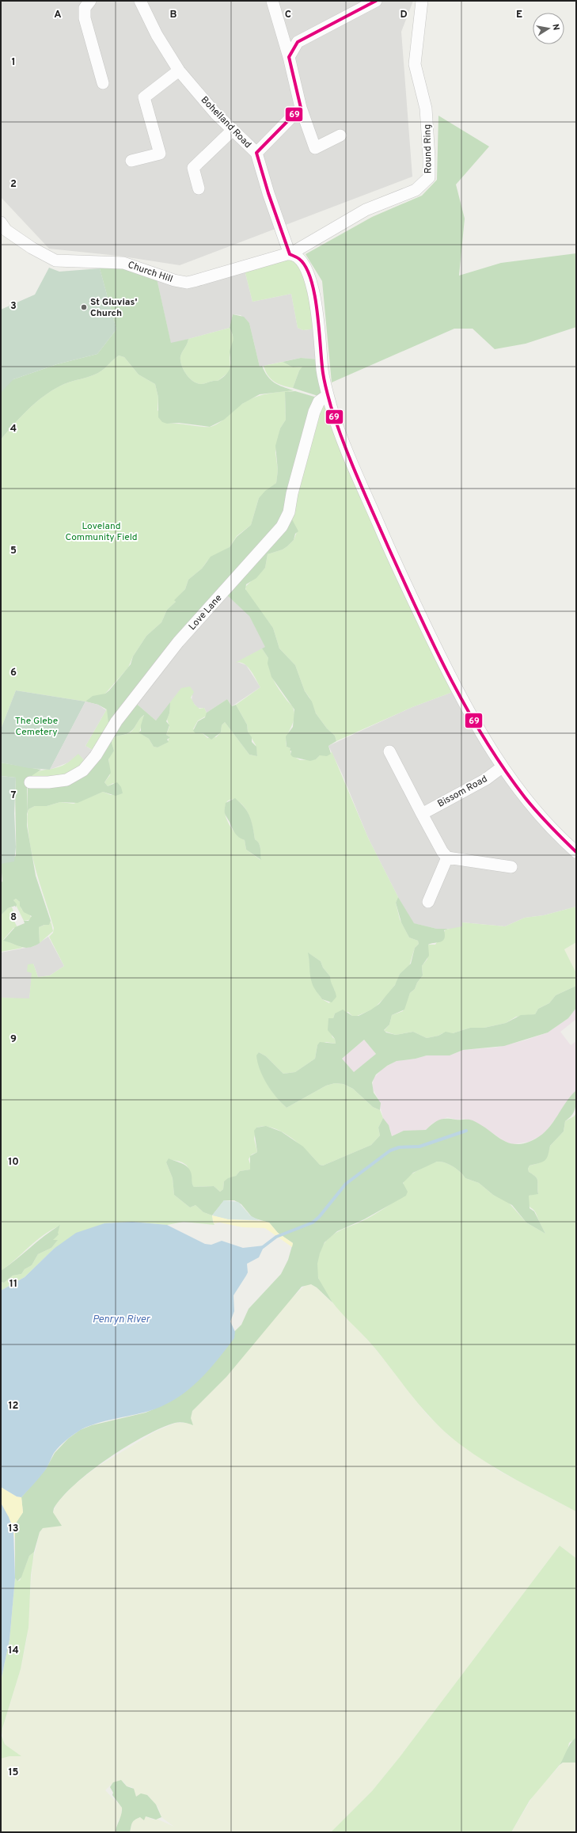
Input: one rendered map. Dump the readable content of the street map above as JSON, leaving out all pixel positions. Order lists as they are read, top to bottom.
{
  "streets": {
    "street": [
      "Bohelland Road",
      "Round Ring",
      "Church Hill",
      "Love Lane",
      "Bissom Road"
    ]
  },
  "crossings": [
    ["Bohelland Road", "Round Ring"],
    ["Bohelland Road", "Church Hill"],
    ["Round Ring", "Church Hill"]
  ],
  "water": ["Penryn River"],
  "parks": ["Loveland Community Field", "The Glebe Cemetery"],
  "places": ["St Gluvias' Church"],
  "lines": ["transit line 69"],
  "north": "right",
  "grid": {
    "columns": [
      "A",
      "B",
      "C",
      "D",
      "E"
    ],
    "rows": [
      "1",
      "2",
      "3",
      "4",
      "5",
      "6",
      "7",
      "8",
      "9",
      "10",
      "11",
      "12",
      "13",
      "14",
      "15"
    ]
  }
}
